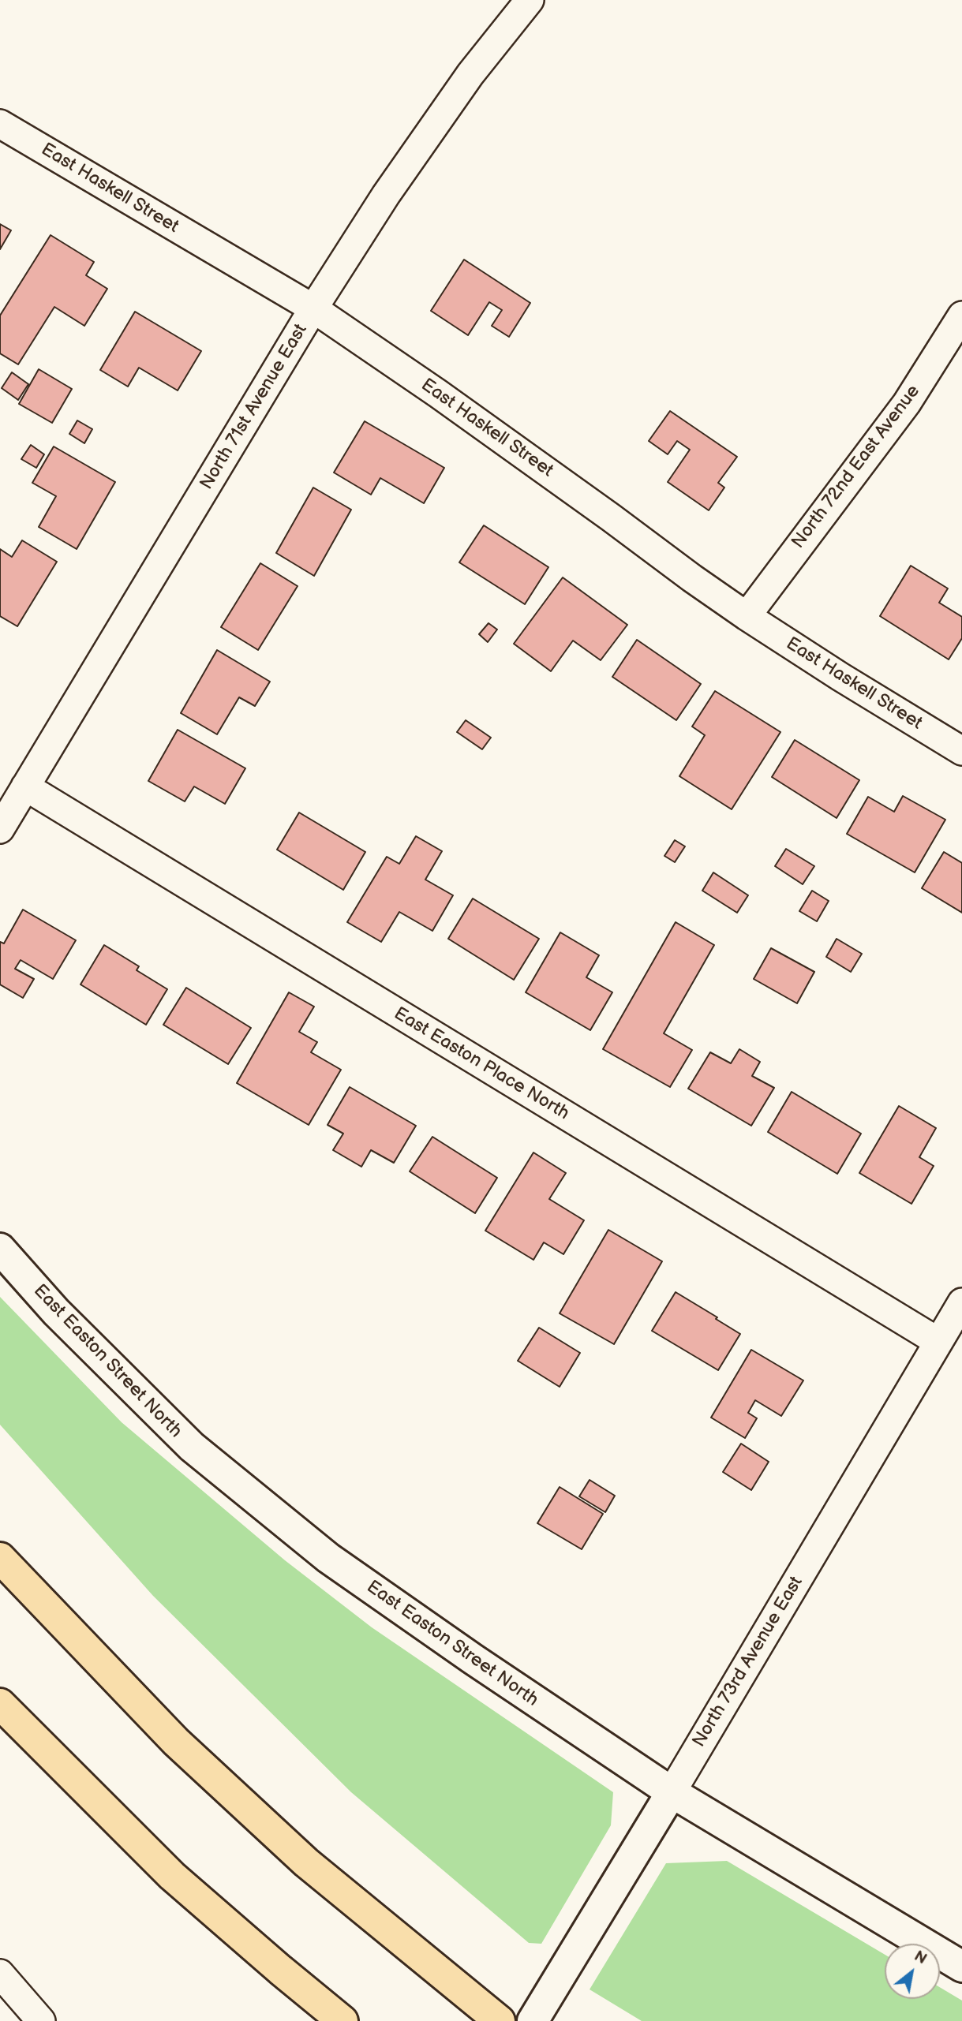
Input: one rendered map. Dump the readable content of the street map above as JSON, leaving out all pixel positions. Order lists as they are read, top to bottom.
{
  "streets": {
    "street": [
      "East Haskell Street",
      "North 71st Avenue East",
      "North 72nd East Avenue",
      "East Easton Place North",
      "East Easton Street North",
      "North 73rd Avenue East"
    ]
  },
  "crossings": [
    ["East Haskell Street", "North 71st Avenue East"],
    ["East Haskell Street", "North 72nd East Avenue"],
    ["North 71st Avenue East", "East Easton Place North"],
    ["East Easton Place North", "North 73rd Avenue East"],
    ["East Easton Street North", "North 73rd Avenue East"]
  ],
  "north": "top right"
}
